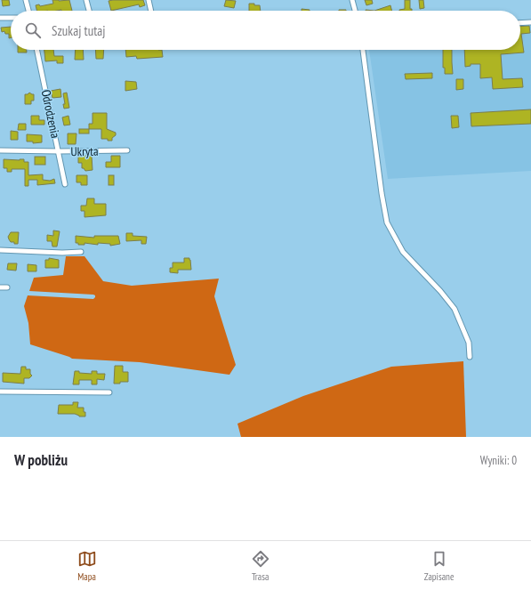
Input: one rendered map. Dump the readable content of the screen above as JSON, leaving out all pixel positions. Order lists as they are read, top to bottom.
{
  "streets": {
    "street": ["Odrodzenia", "Ukryta"]
  },
  "crossings": [
    ["Odrodzenia", "Ukryta"]
  ],
  "page": {
    "search": "Szukaj tutaj",
    "heading": ["W pobliżu", "Wyniki: 0"],
    "nav": ["Mapa", "Trasa", "Zapisane"]
  }
}
